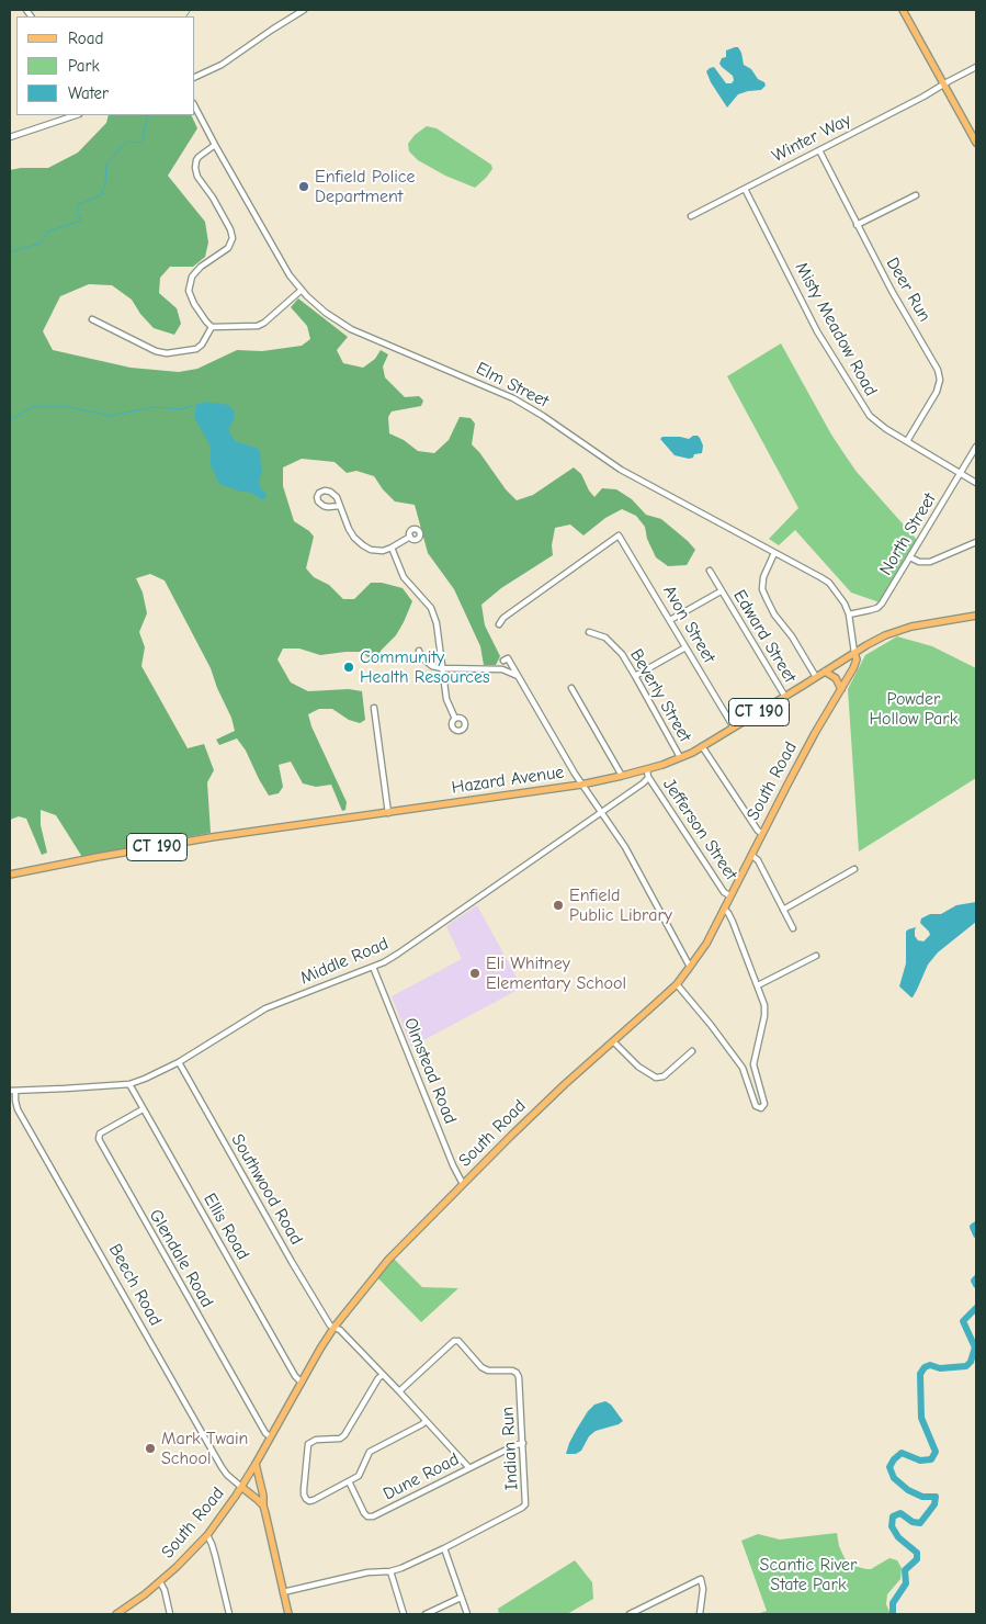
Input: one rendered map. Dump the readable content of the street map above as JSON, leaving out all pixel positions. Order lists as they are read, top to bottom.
{
  "streets": {
    "main road": ["CT 190", "Hazard Avenue", "South Road"],
    "street": [
      "Winter Way",
      "Deer Run",
      "Misty Meadow Road",
      "Elm Street",
      "North Street",
      "Avon Street",
      "Edward Street",
      "Beverly Street",
      "Jefferson Street",
      "Middle Road",
      "Olmstead Road",
      "Southwood Road",
      "Ellis Road",
      "Glendale Road",
      "Beech Road",
      "Indian Run",
      "Dune Road"
    ]
  },
  "crossings": [
    ["Winter Way", "Deer Run"],
    ["Winter Way", "Misty Meadow Road"],
    ["Deer Run", "Misty Meadow Road"],
    ["Misty Meadow Road", "North Street"],
    ["Elm Street", "North Street"],
    ["Elm Street", "Hazard Avenue"],
    ["Elm Street", "South Road"],
    ["Avon Street", "Edward Street"],
    ["Avon Street", "Hazard Avenue"],
    ["Edward Street", "Hazard Avenue"],
    ["Beverly Street", "Hazard Avenue"],
    ["Hazard Avenue", "South Road"],
    ["South Road", "Jefferson Street"],
    ["South Road", "Olmstead Road"],
    ["South Road", "Southwood Road"],
    ["South Road", "Ellis Road"],
    ["South Road", "Glendale Road"],
    ["South Road", "Beech Road"],
    ["Jefferson Street", "Middle Road"],
    ["Middle Road", "Olmstead Road"],
    ["Middle Road", "Southwood Road"],
    ["Middle Road", "Ellis Road"],
    ["Middle Road", "Beech Road"],
    ["Ellis Road", "Glendale Road"],
    ["Indian Run", "Dune Road"]
  ],
  "parks": ["Powder Hollow Park", "Scantic River State Park"],
  "places": [
    "Enfield Police Department",
    "Community Health Resources",
    "Enfield Public Library",
    "Eli Whitney Elementary School",
    "Mark Twain School"
  ],
  "legend": ["Road", "Park", "Water"]
}
